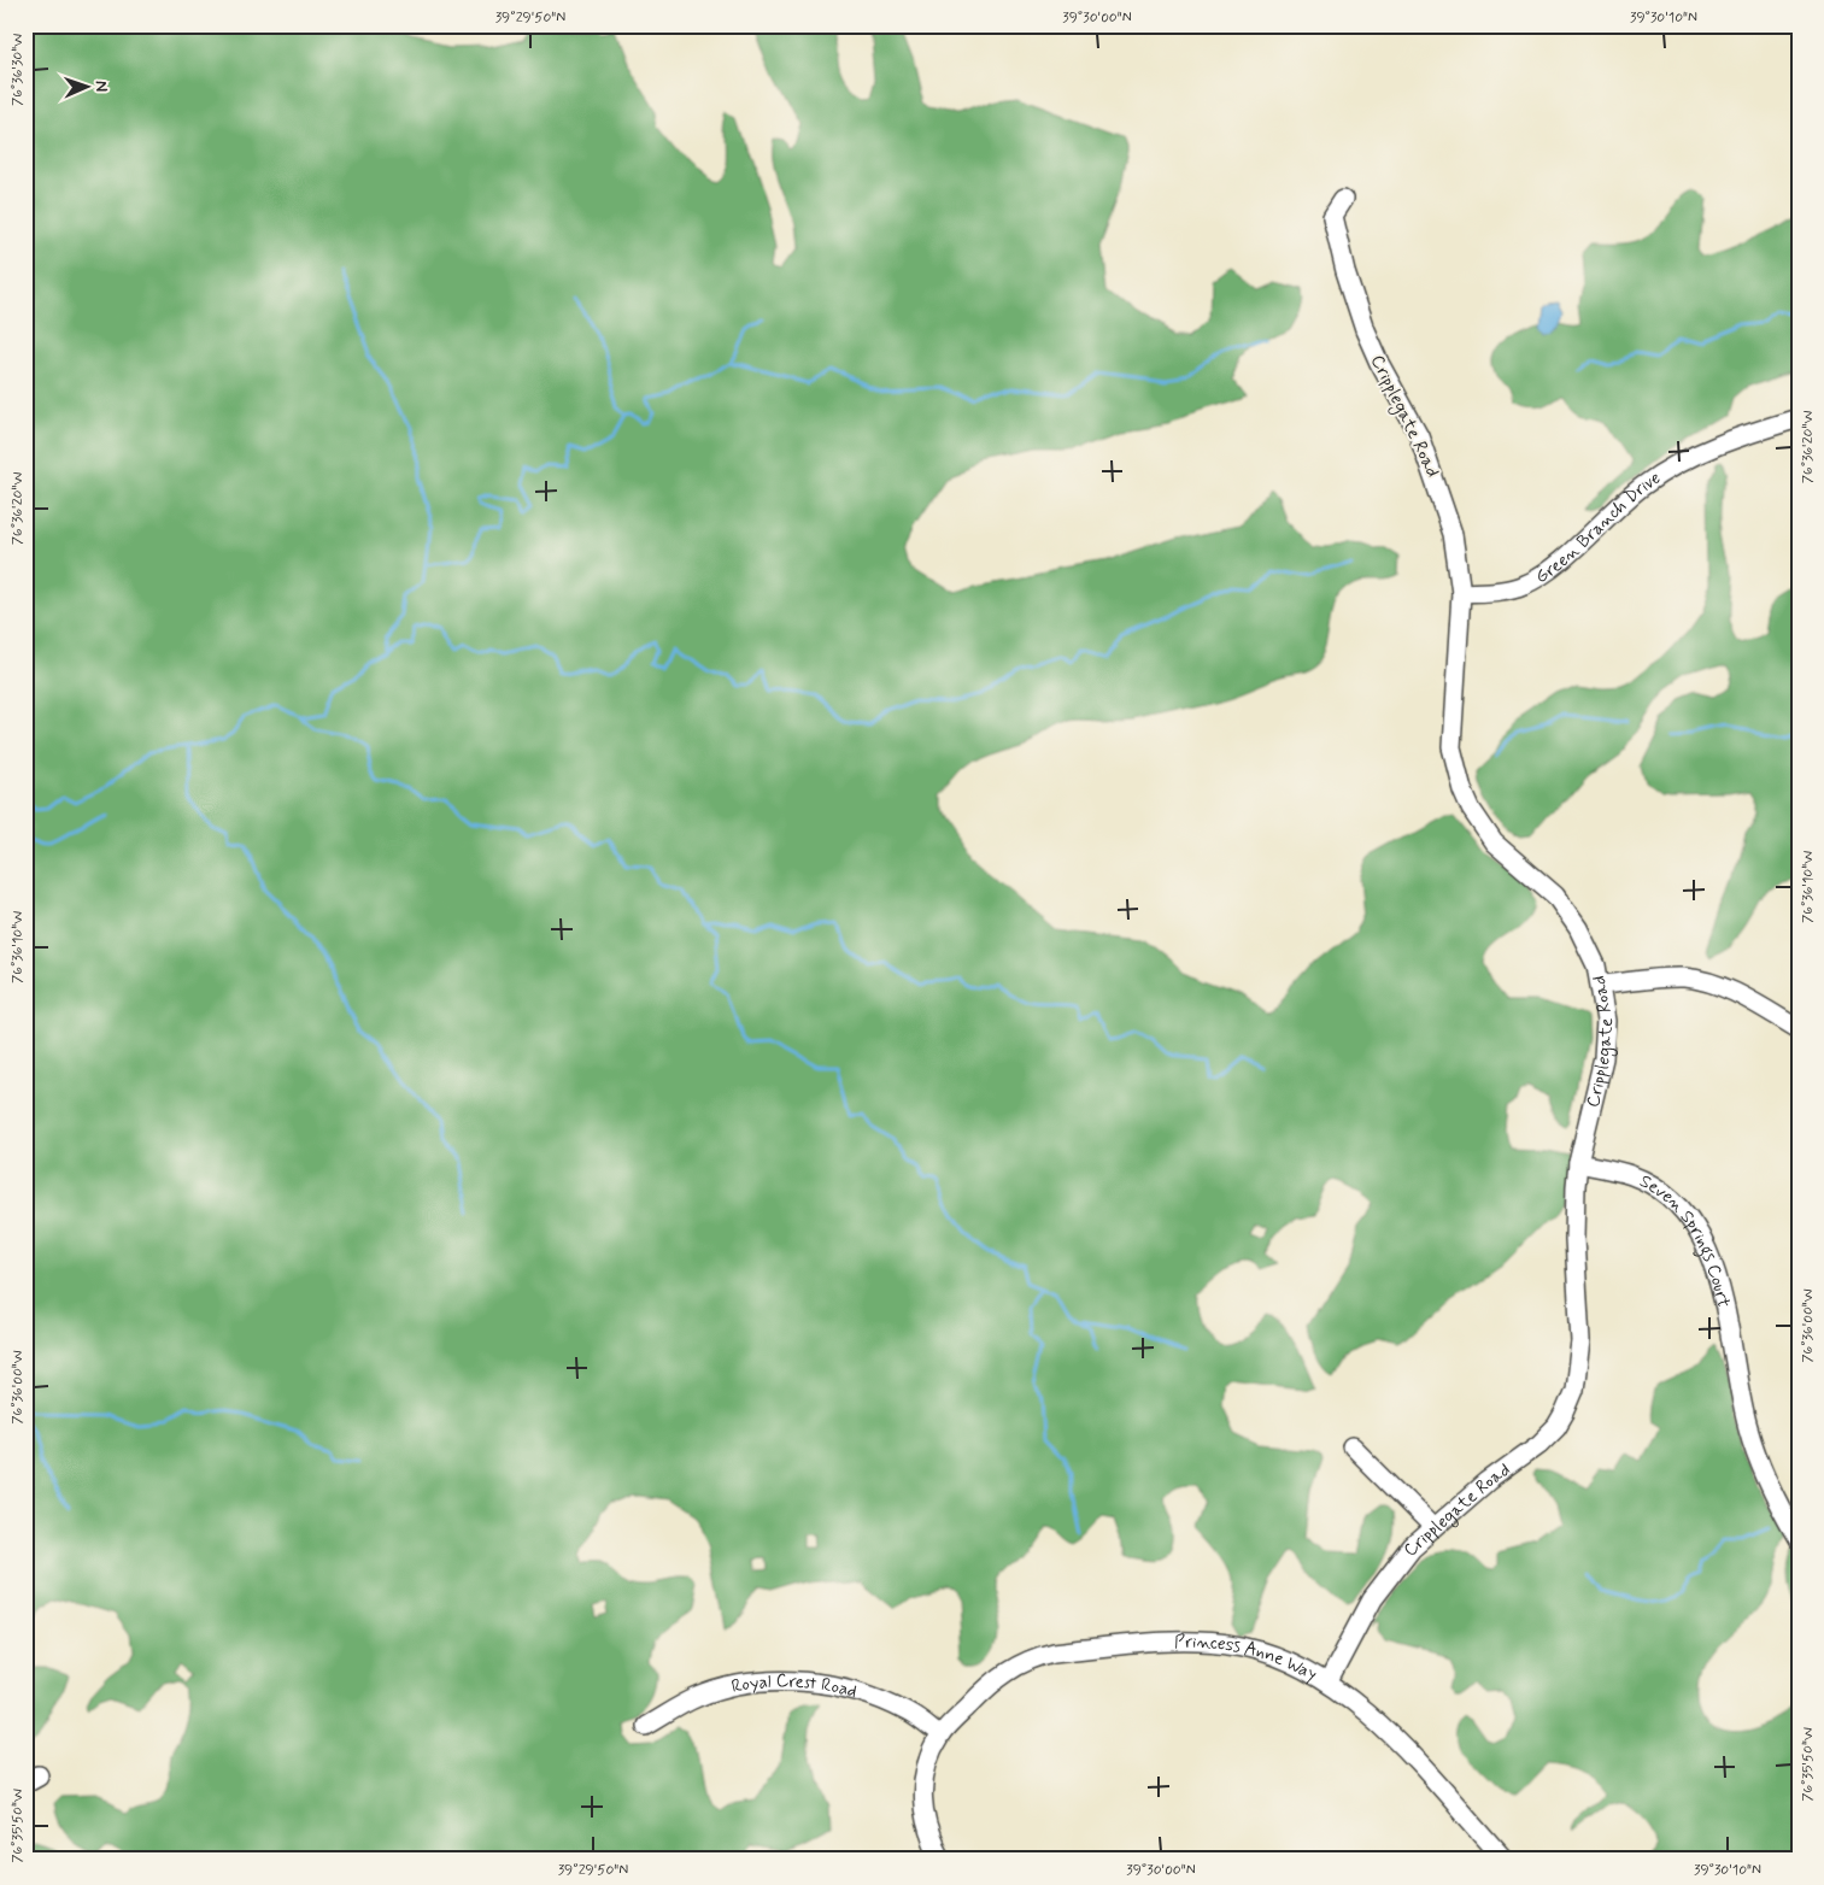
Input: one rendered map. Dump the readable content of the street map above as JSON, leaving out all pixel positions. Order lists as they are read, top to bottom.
{
  "streets": {
    "street": [
      "Cripplegate Road",
      "Green Branch Drive",
      "Seven Springs Court",
      "Princess Anne Way",
      "Royal Crest Road"
    ]
  },
  "crossings": [
    ["Cripplegate Road", "Green Branch Drive"],
    ["Cripplegate Road", "Seven Springs Court"],
    ["Cripplegate Road", "Princess Anne Way"],
    ["Princess Anne Way", "Royal Crest Road"]
  ],
  "north": "right",
  "coordinates": [
    "39°29'50\"N",
    "39°30'00\"N",
    "39°30'10\"N",
    "76°36'30\"W",
    "76°36'20\"W",
    "76°36'10\"W",
    "76°36'00\"W",
    "76°35'50\"W"
  ]
}
